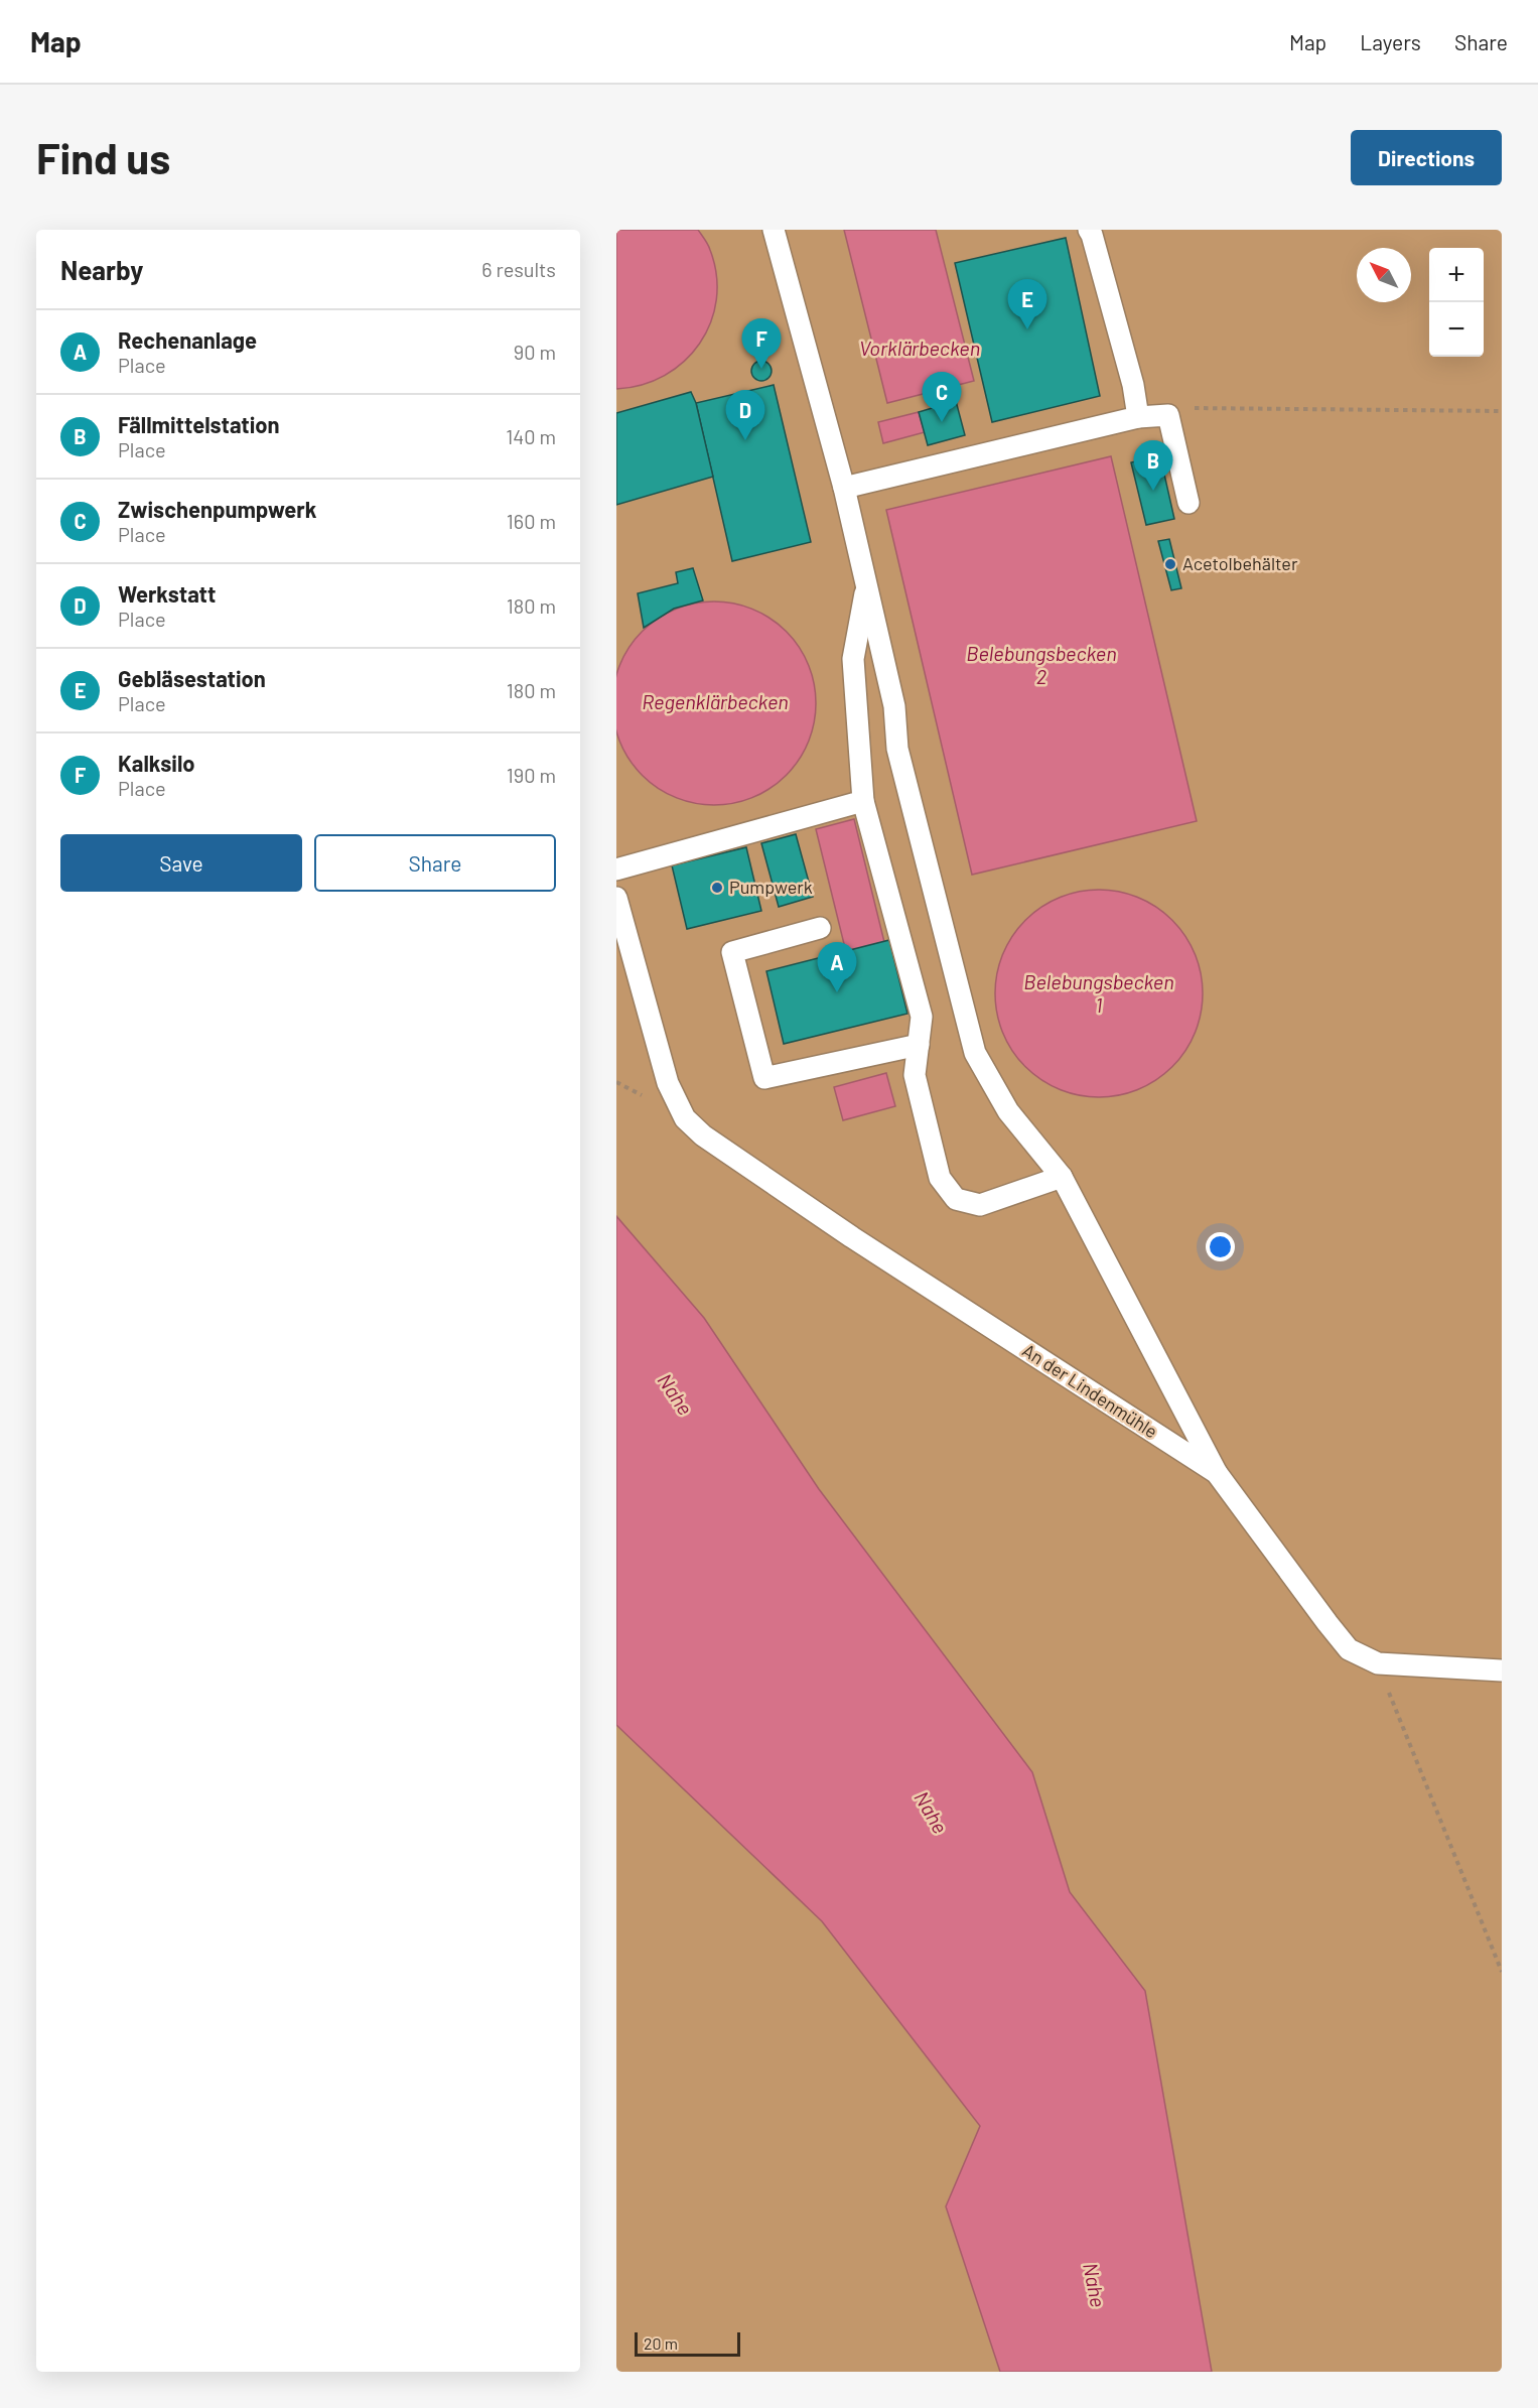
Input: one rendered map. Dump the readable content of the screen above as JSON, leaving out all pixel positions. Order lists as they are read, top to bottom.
{
  "streets": {
    "lane": ["An der Lindenmühle"]
  },
  "water": [
    "Vorklärbecken",
    "Belebungsbecken 2",
    "Regenklärbecken",
    "Belebungsbecken 1",
    "Nahe"
  ],
  "places": ["Acetolbehälter", "Pumpwerk"],
  "scale_bar": "20 m",
  "north": "top left",
  "page": {
    "header": "Map",
    "nav": ["Map", "Layers", "Share"],
    "buttons": [
      "Directions",
      ["Save", "Share"]
    ],
    "title": "Find us",
    "heading": ["Nearby", "6 results"],
    "map_buttons": ["+", "−"],
    "pins": [
      "E",
      "F",
      "C",
      "D",
      "B",
      "A"
    ],
    "list": [
      {
        "mark": "A",
        "name": "Rechenanlage",
        "note": "Place",
        "value": "90 m"
      },
      {
        "mark": "B",
        "name": "Fällmittelstation",
        "note": "Place",
        "value": "140 m"
      },
      {
        "mark": "C",
        "name": "Zwischenpumpwerk",
        "note": "Place",
        "value": "160 m"
      },
      {
        "mark": "D",
        "name": "Werkstatt",
        "note": "Place",
        "value": "180 m"
      },
      {
        "mark": "E",
        "name": "Gebläsestation",
        "note": "Place",
        "value": "180 m"
      },
      {
        "mark": "F",
        "name": "Kalksilo",
        "note": "Place",
        "value": "190 m"
      }
    ],
    "scale": "20 m"
  }
}
